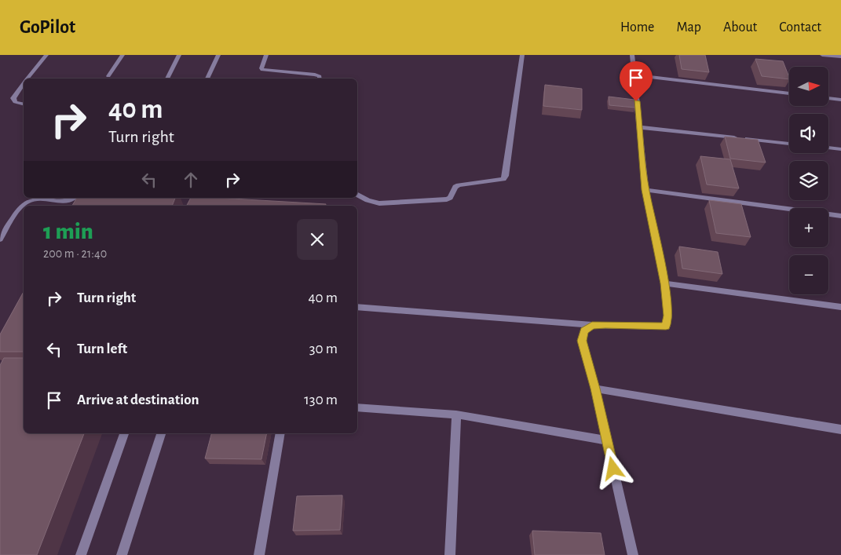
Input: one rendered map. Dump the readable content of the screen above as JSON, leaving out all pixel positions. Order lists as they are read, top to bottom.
{
  "north": "right",
  "page": {
    "header": "GoPilot",
    "nav": [
      "Home",
      "Map",
      "About",
      "Contact"
    ],
    "map_buttons": ["+", "−"],
    "turn": ["40 m", "Turn right"],
    "heading": ["1 min", "200 m · 21:40"],
    "list": [
      {
        "name": "Turn right",
        "value": "40 m"
      },
      {
        "name": "Turn left",
        "value": "30 m"
      },
      {
        "name": "Arrive at destination",
        "value": "130 m"
      }
    ]
  }
}
